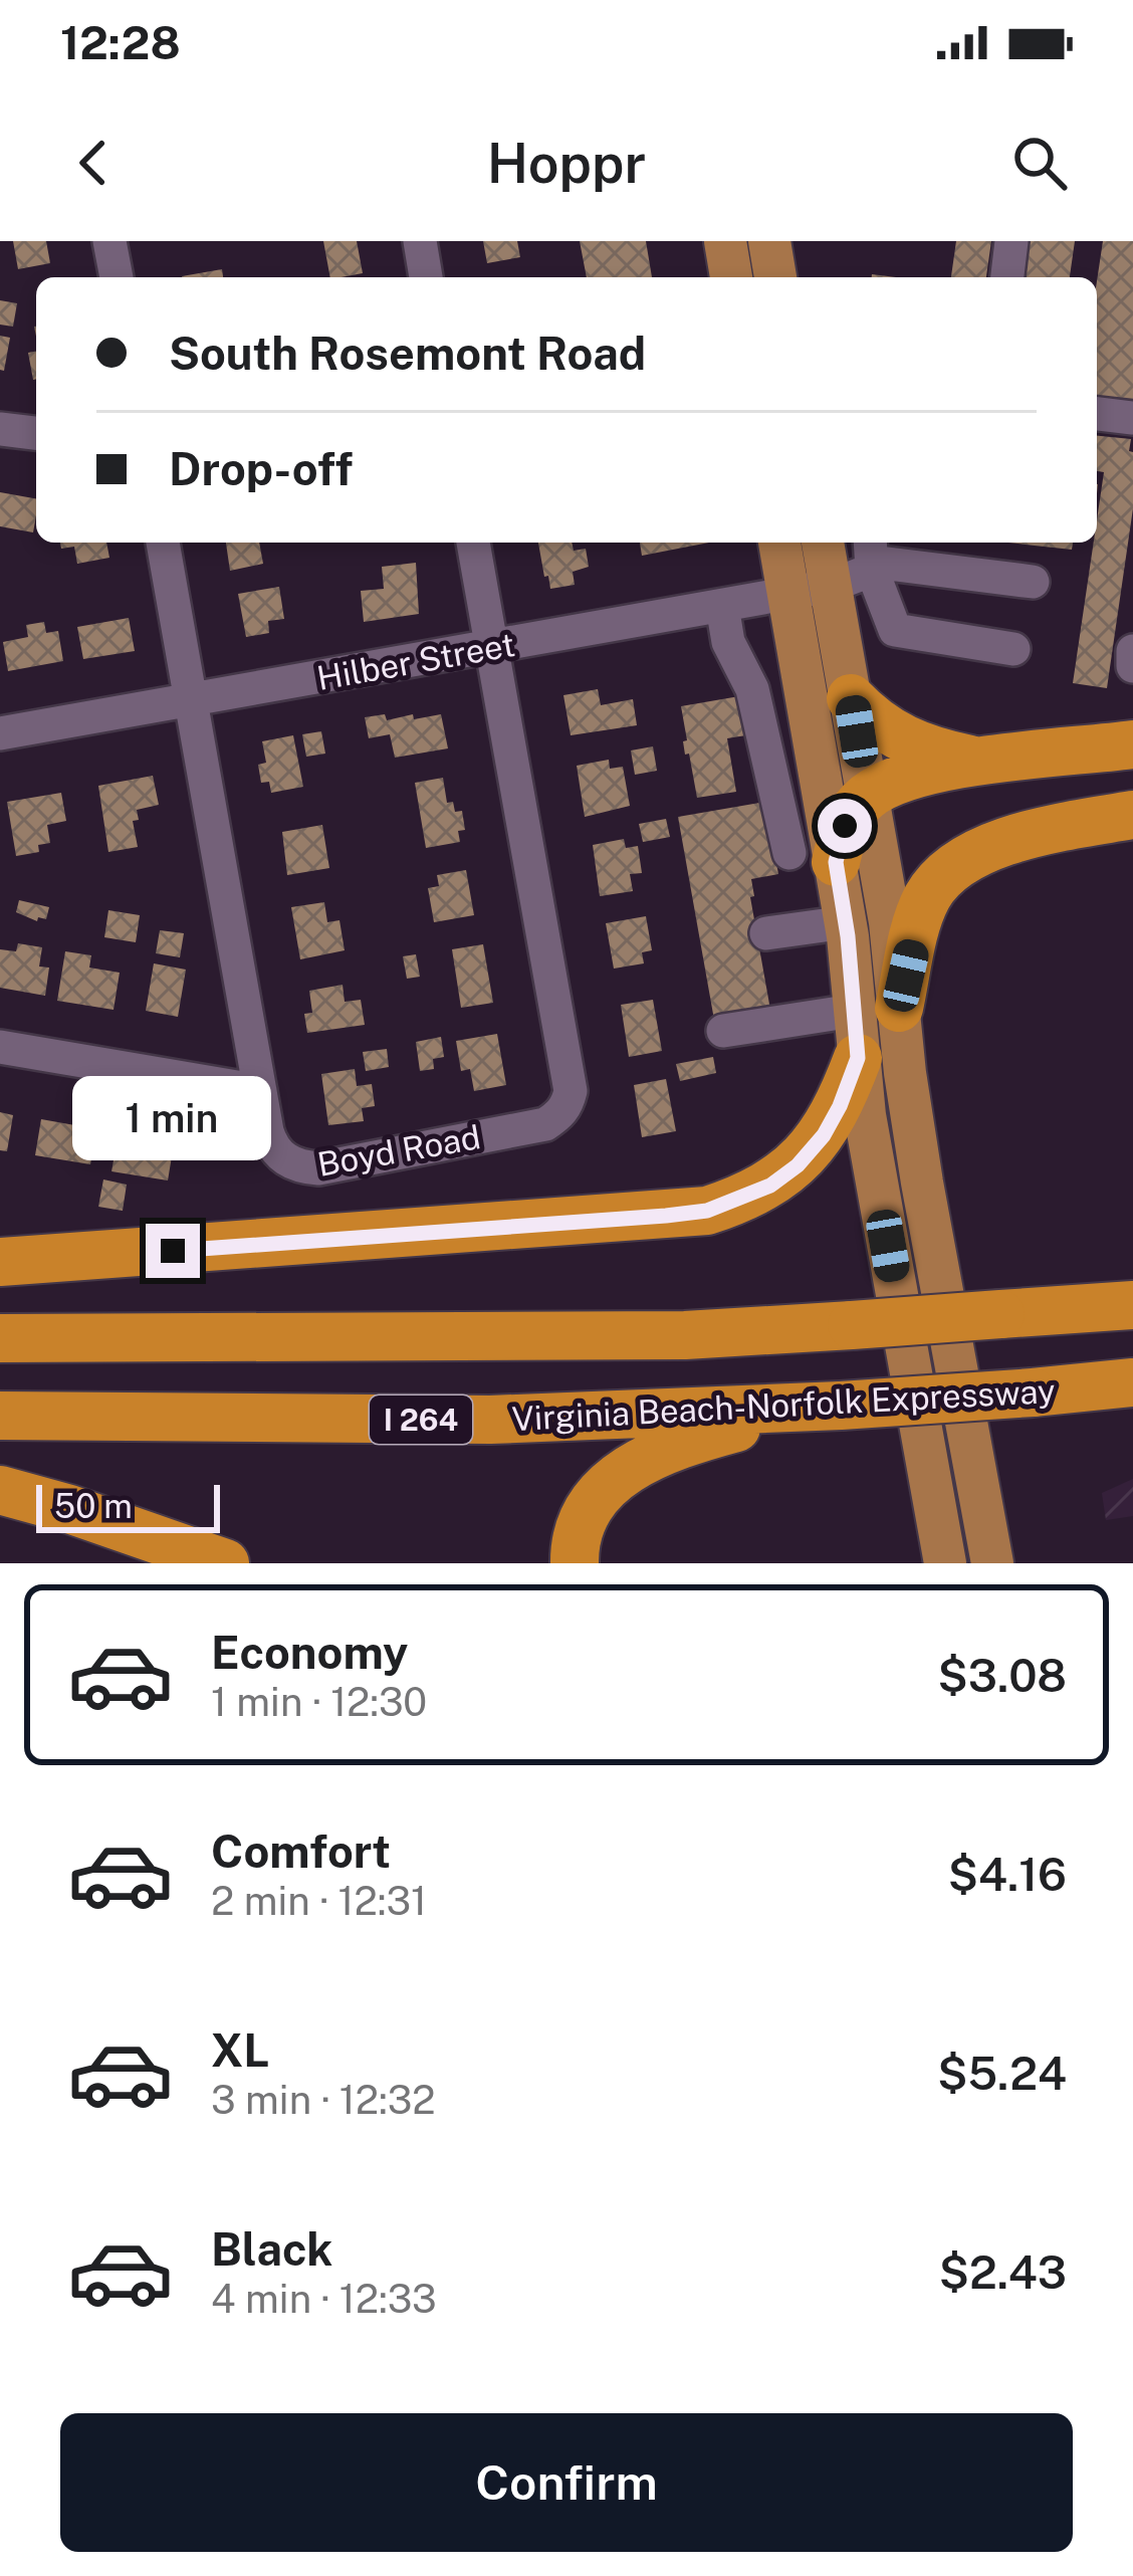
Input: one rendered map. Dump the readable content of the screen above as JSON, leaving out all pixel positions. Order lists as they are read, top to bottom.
{
  "streets": {
    "highway": ["Virginia Beach-Norfolk Expressway", "I 264"],
    "street": ["Hilber Street", "Boyd Road"]
  },
  "crossings": [
    ["Hilber Street", "Boyd Road"]
  ],
  "scale_bar": "50 m",
  "page": {
    "status": "12:28",
    "header": "Hoppr",
    "banner": ["South Rosemont Road", "Drop-off"],
    "bubble": "1 min",
    "scale": "50 m",
    "list": [
      {
        "name": "Economy",
        "note": "1 min · 12:30",
        "value": "$3.08"
      },
      {
        "name": "Comfort",
        "note": "2 min · 12:31",
        "value": "$4.16"
      },
      {
        "name": "XL",
        "note": "3 min · 12:32",
        "value": "$5.24"
      },
      {
        "name": "Black",
        "note": "4 min · 12:33",
        "value": "$2.43"
      }
    ],
    "buttons": "Confirm"
  }
}
